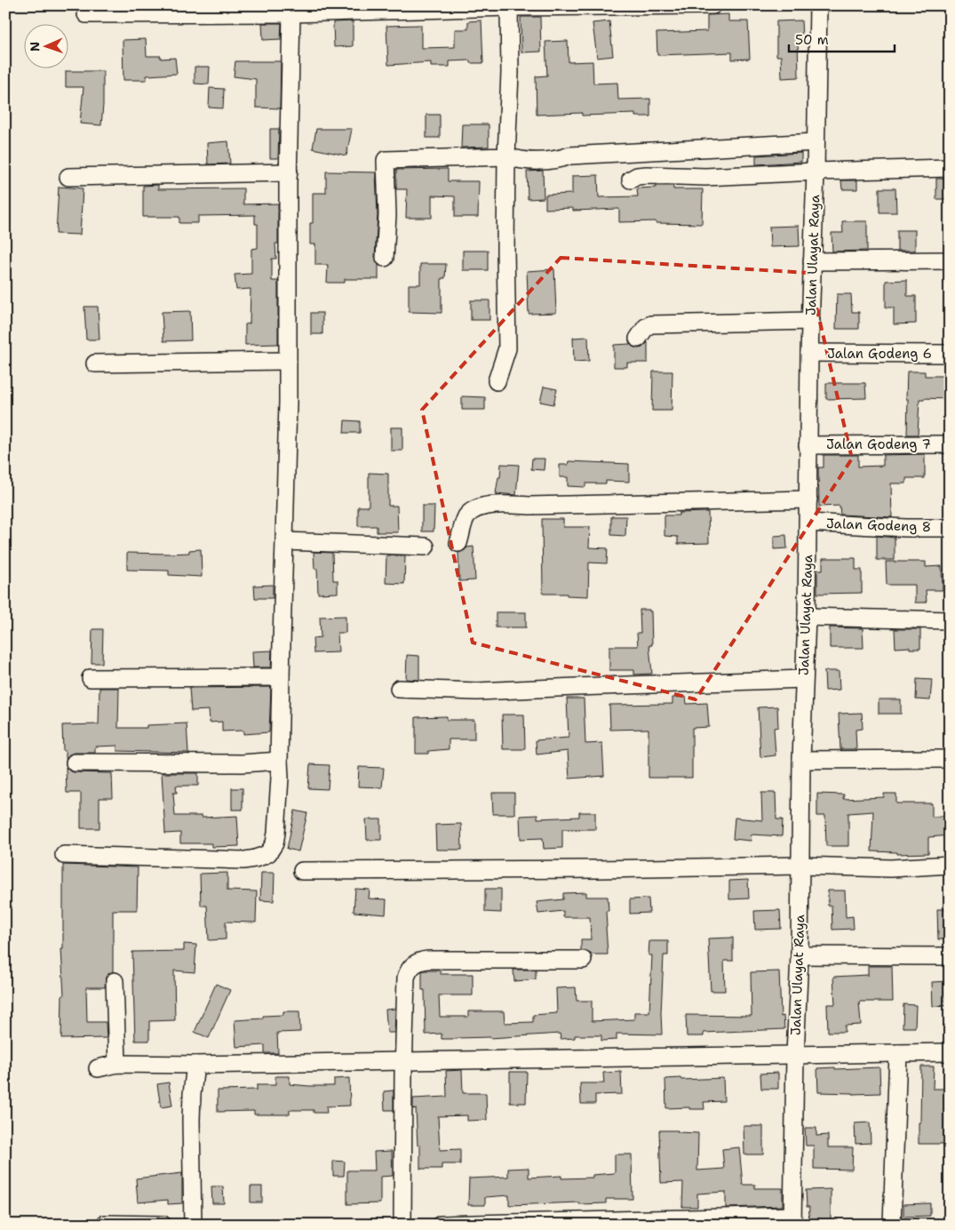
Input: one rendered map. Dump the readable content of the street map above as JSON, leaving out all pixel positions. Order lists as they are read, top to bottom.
{
  "streets": {
    "street": [
      "Jalan Ulayat Raya",
      "Jalan Godeng 6",
      "Jalan Godeng 7",
      "Jalan Godeng 8"
    ]
  },
  "crossings": [
    ["Jalan Ulayat Raya", "Jalan Godeng 6"],
    ["Jalan Ulayat Raya", "Jalan Godeng 7"],
    ["Jalan Ulayat Raya", "Jalan Godeng 8"]
  ],
  "scale_bar": "50 m",
  "north": "left"
}
